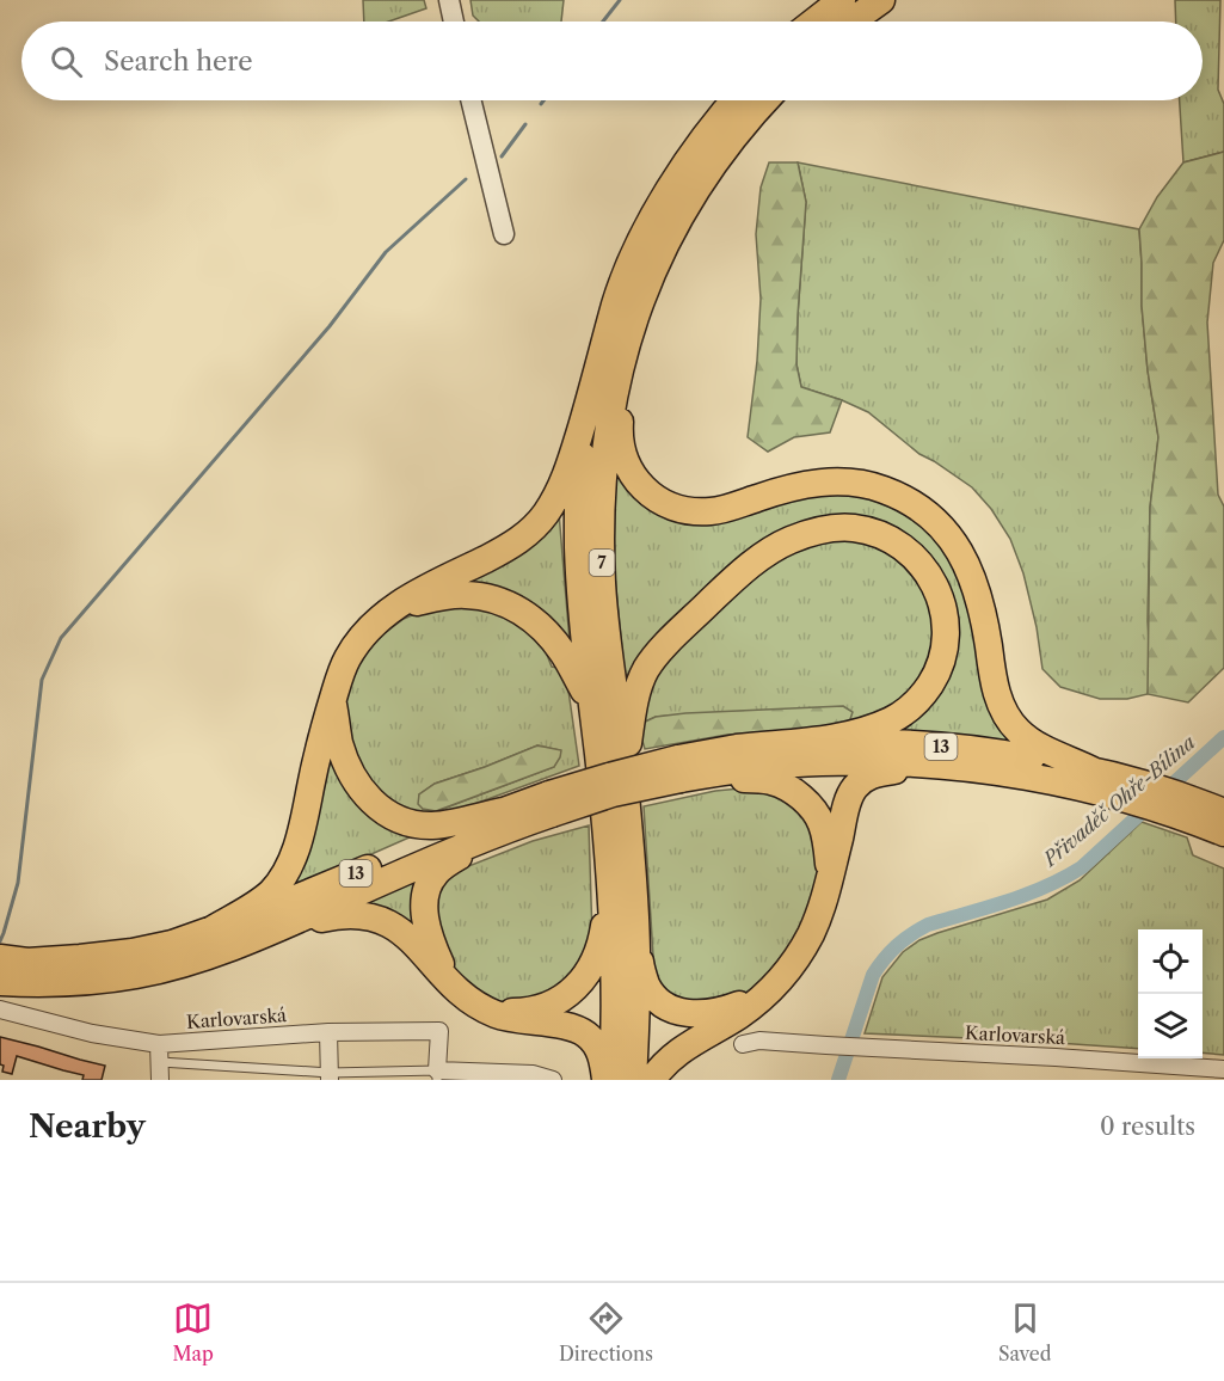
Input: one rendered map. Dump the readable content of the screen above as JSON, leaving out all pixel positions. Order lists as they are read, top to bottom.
{
  "streets": {
    "highway": ["7", "13"],
    "street": ["Karlovarská"]
  },
  "water": ["Přivaděč Ohře-Bílina"],
  "page": {
    "search": "Search here",
    "heading": ["Nearby", "0 results"],
    "nav": ["Map", "Directions", "Saved"]
  }
}
